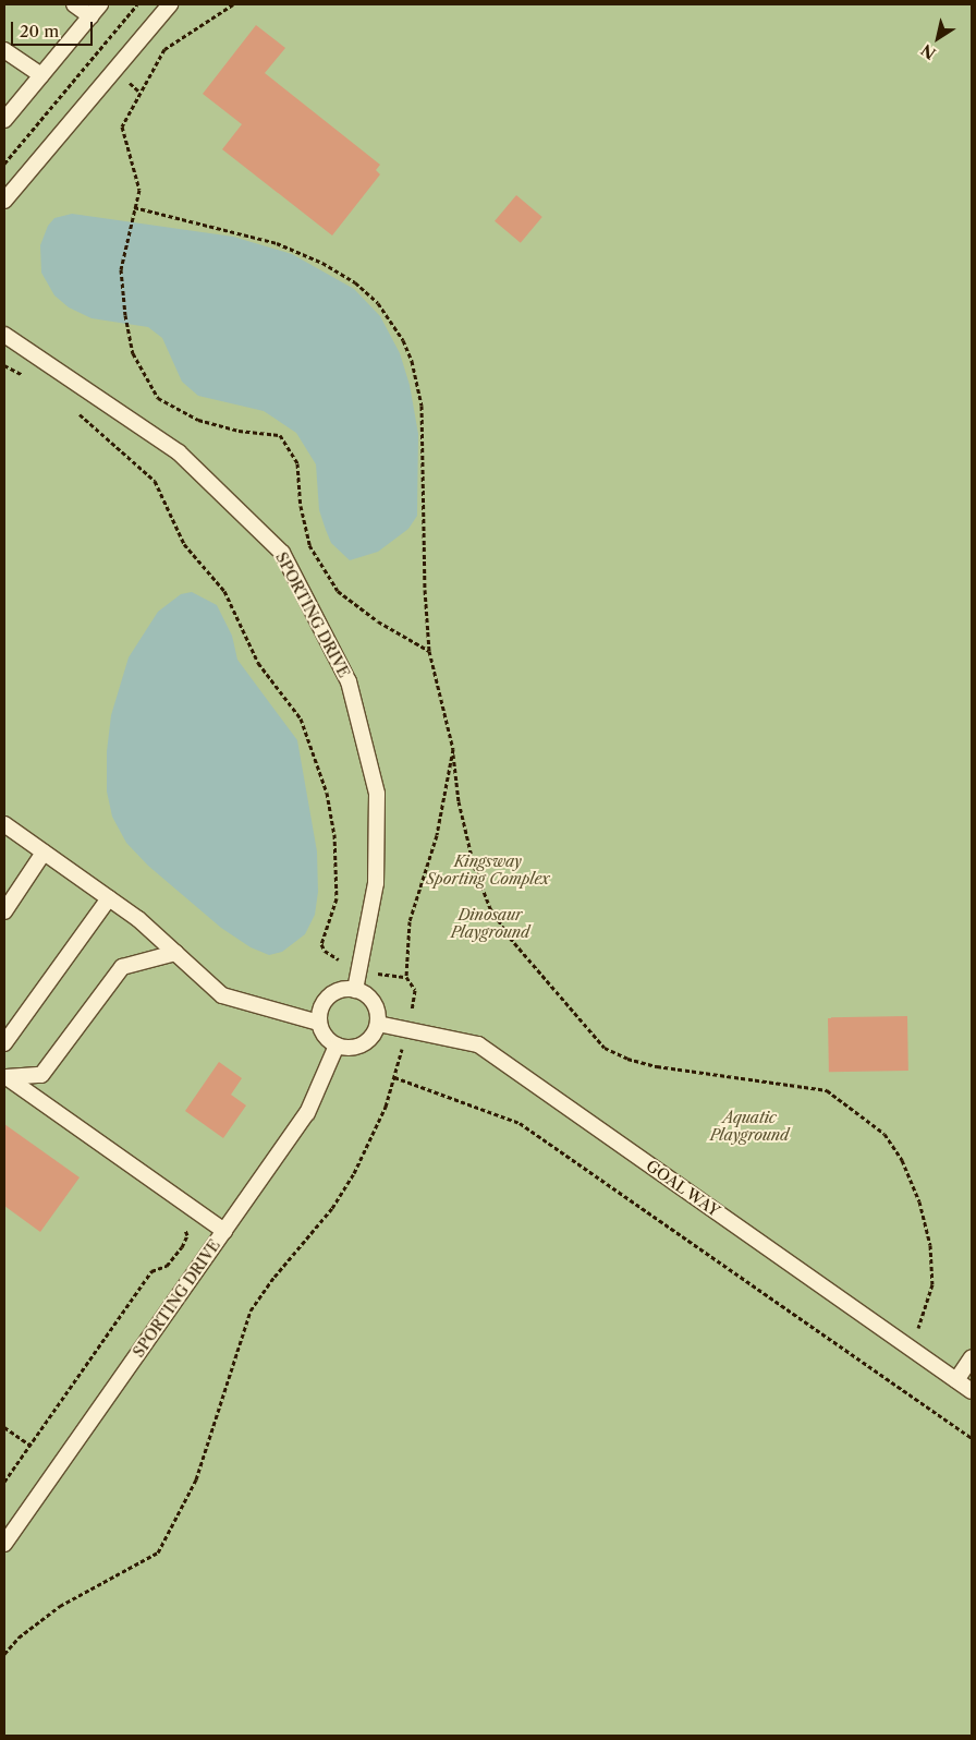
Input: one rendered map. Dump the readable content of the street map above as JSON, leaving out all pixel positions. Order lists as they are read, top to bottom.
{
  "streets": {
    "lane": ["SPORTING DRIVE", "GOAL WAY"]
  },
  "crossings": [
    ["SPORTING DRIVE", "GOAL WAY"]
  ],
  "parks": ["Kingsway Sporting Complex", "Dinosaur Playground", "Aquatic Playground"],
  "scale_bar": "20 m",
  "north": "bottom left"
}
